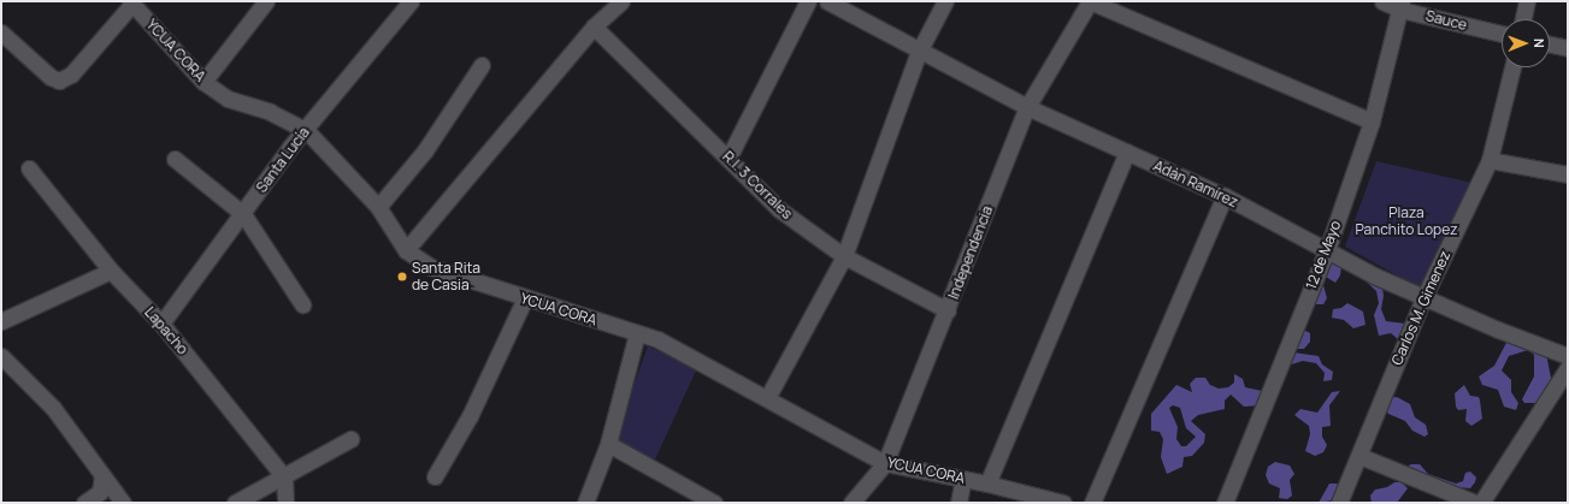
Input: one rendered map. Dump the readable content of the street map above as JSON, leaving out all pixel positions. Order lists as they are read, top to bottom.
{
  "streets": {
    "street": [
      "Sauce",
      "YCUA CORA",
      "Santa Lucía",
      "Adán Ramírez",
      "R.I. 3 Corrales",
      "Independencia",
      "12 de Mayo",
      "Carlos M. Gimenez",
      "Lapacho"
    ]
  },
  "crossings": [
    ["Sauce", "12 de Mayo"],
    ["YCUA CORA", "Santa Lucía"],
    ["YCUA CORA", "Independencia"],
    ["Santa Lucía", "Lapacho"],
    ["Adán Ramírez", "Independencia"],
    ["Adán Ramírez", "12 de Mayo"],
    ["Adán Ramírez", "Carlos M. Gimenez"],
    ["R.I. 3 Corrales", "Independencia"]
  ],
  "parks": ["Plaza Panchito Lopez"],
  "places": ["Santa Rita de Casia"],
  "north": "right"
}
